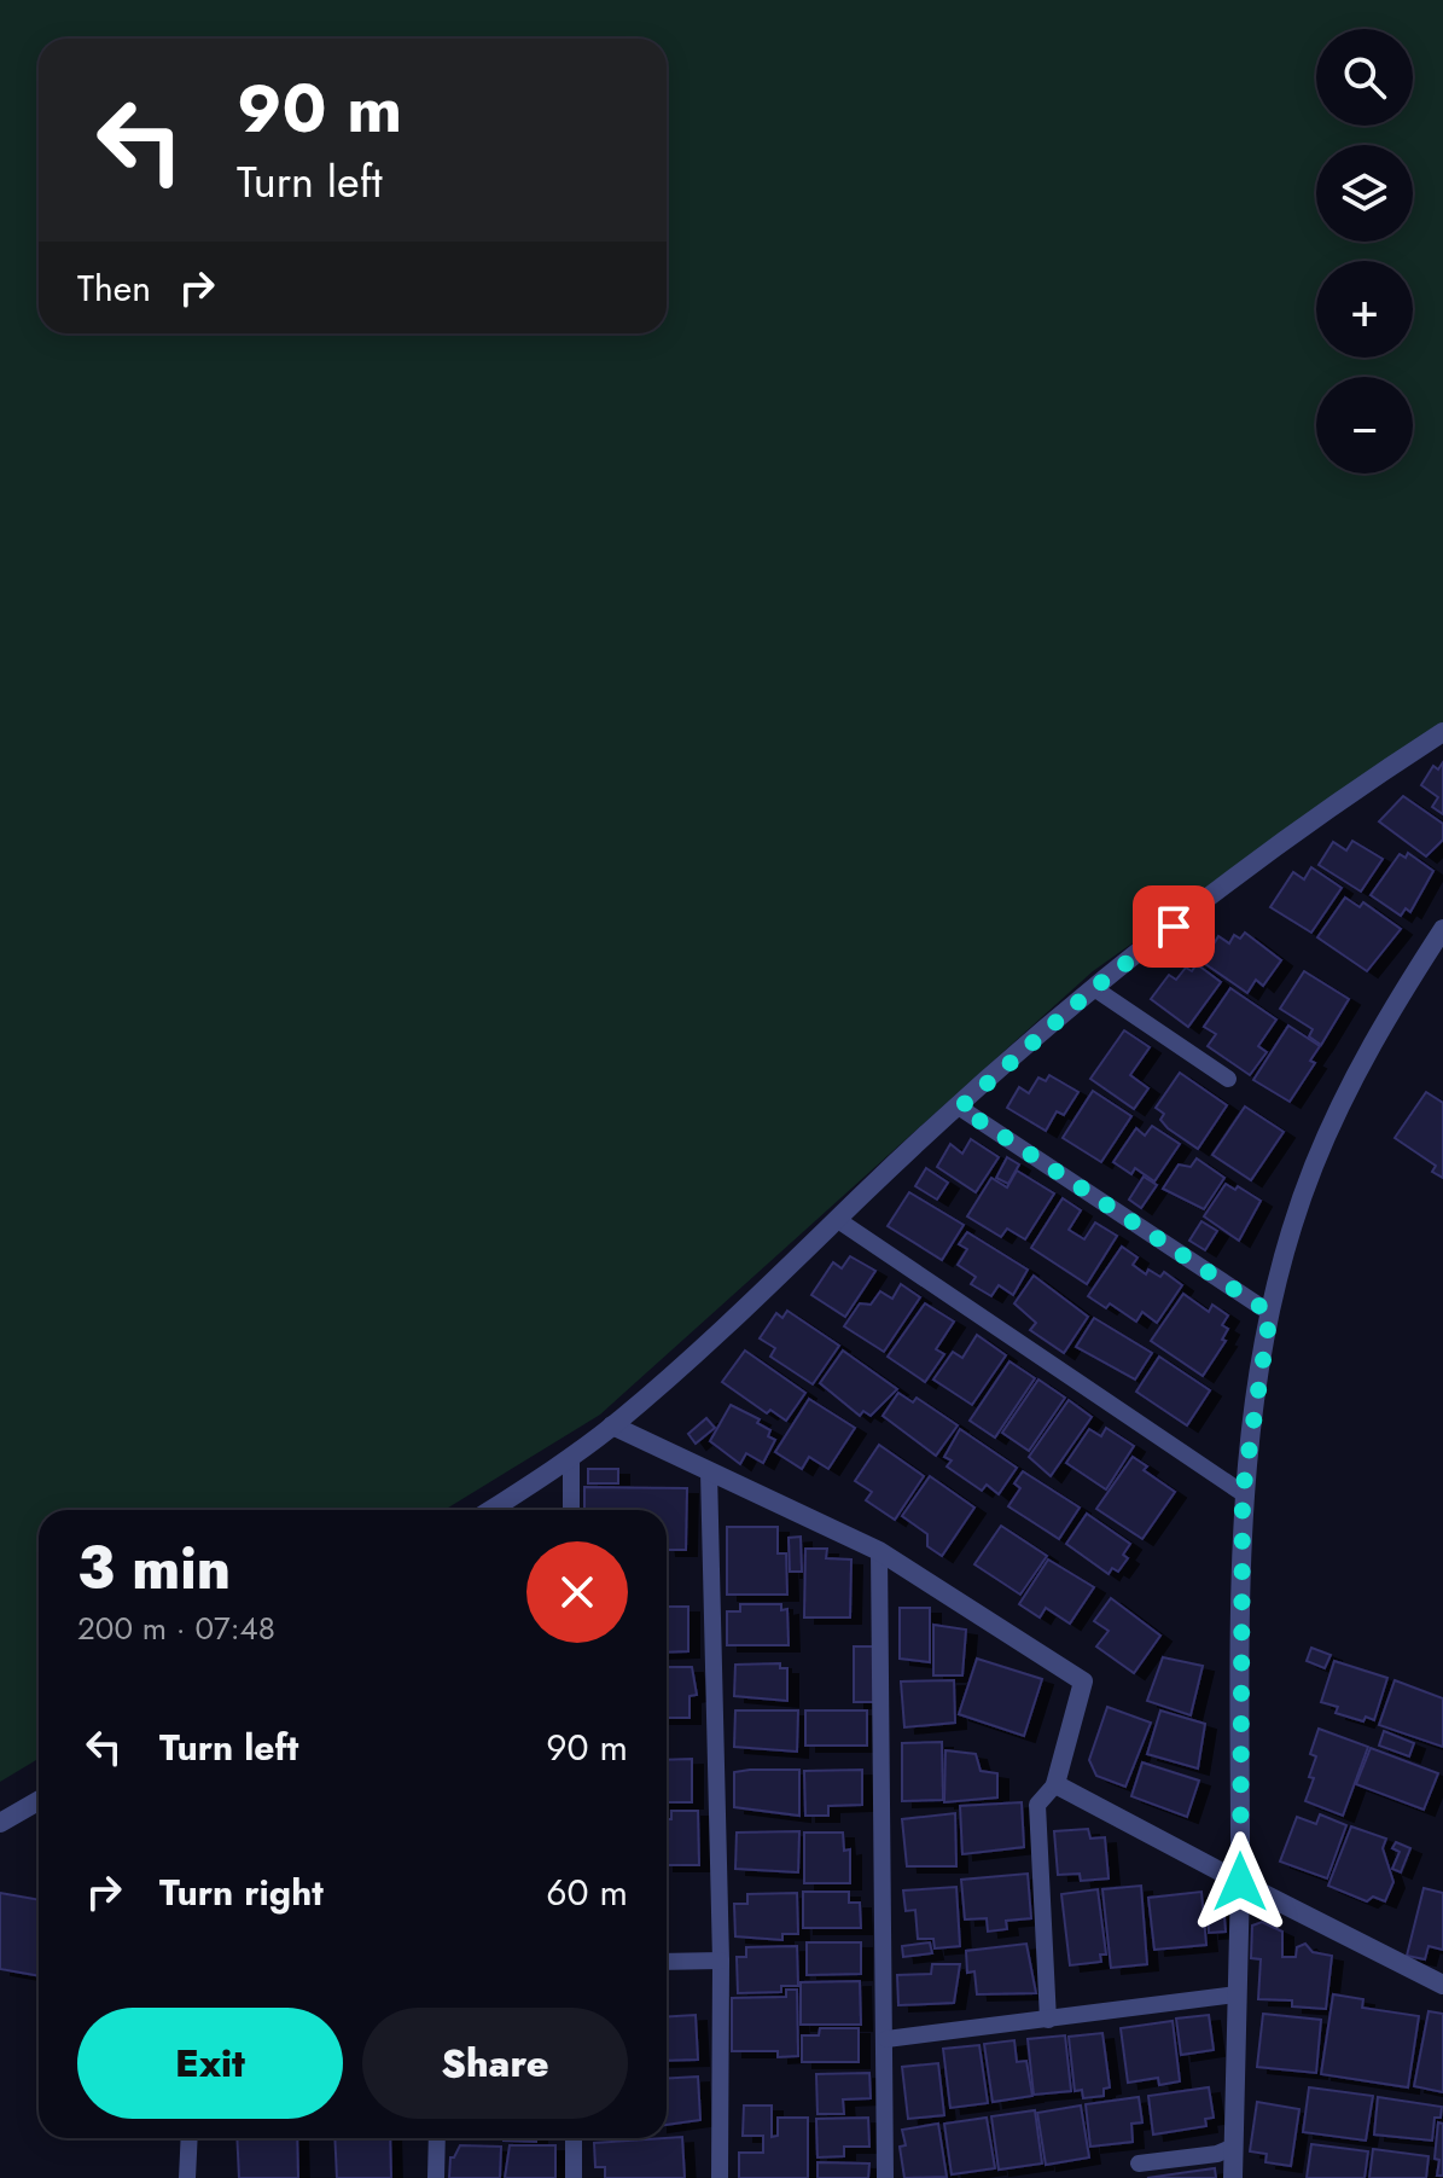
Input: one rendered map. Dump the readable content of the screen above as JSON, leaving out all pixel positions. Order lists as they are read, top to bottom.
{
  "page": {
    "map_buttons": ["+", "−"],
    "turn": ["90 m", "Turn left"],
    "then": "Then",
    "heading": ["3 min", "200 m · 07:48"],
    "list": [
      {
        "name": "Turn left",
        "value": "90 m"
      },
      {
        "name": "Turn right",
        "value": "60 m"
      }
    ],
    "buttons": ["Exit", "Share"]
  }
}
